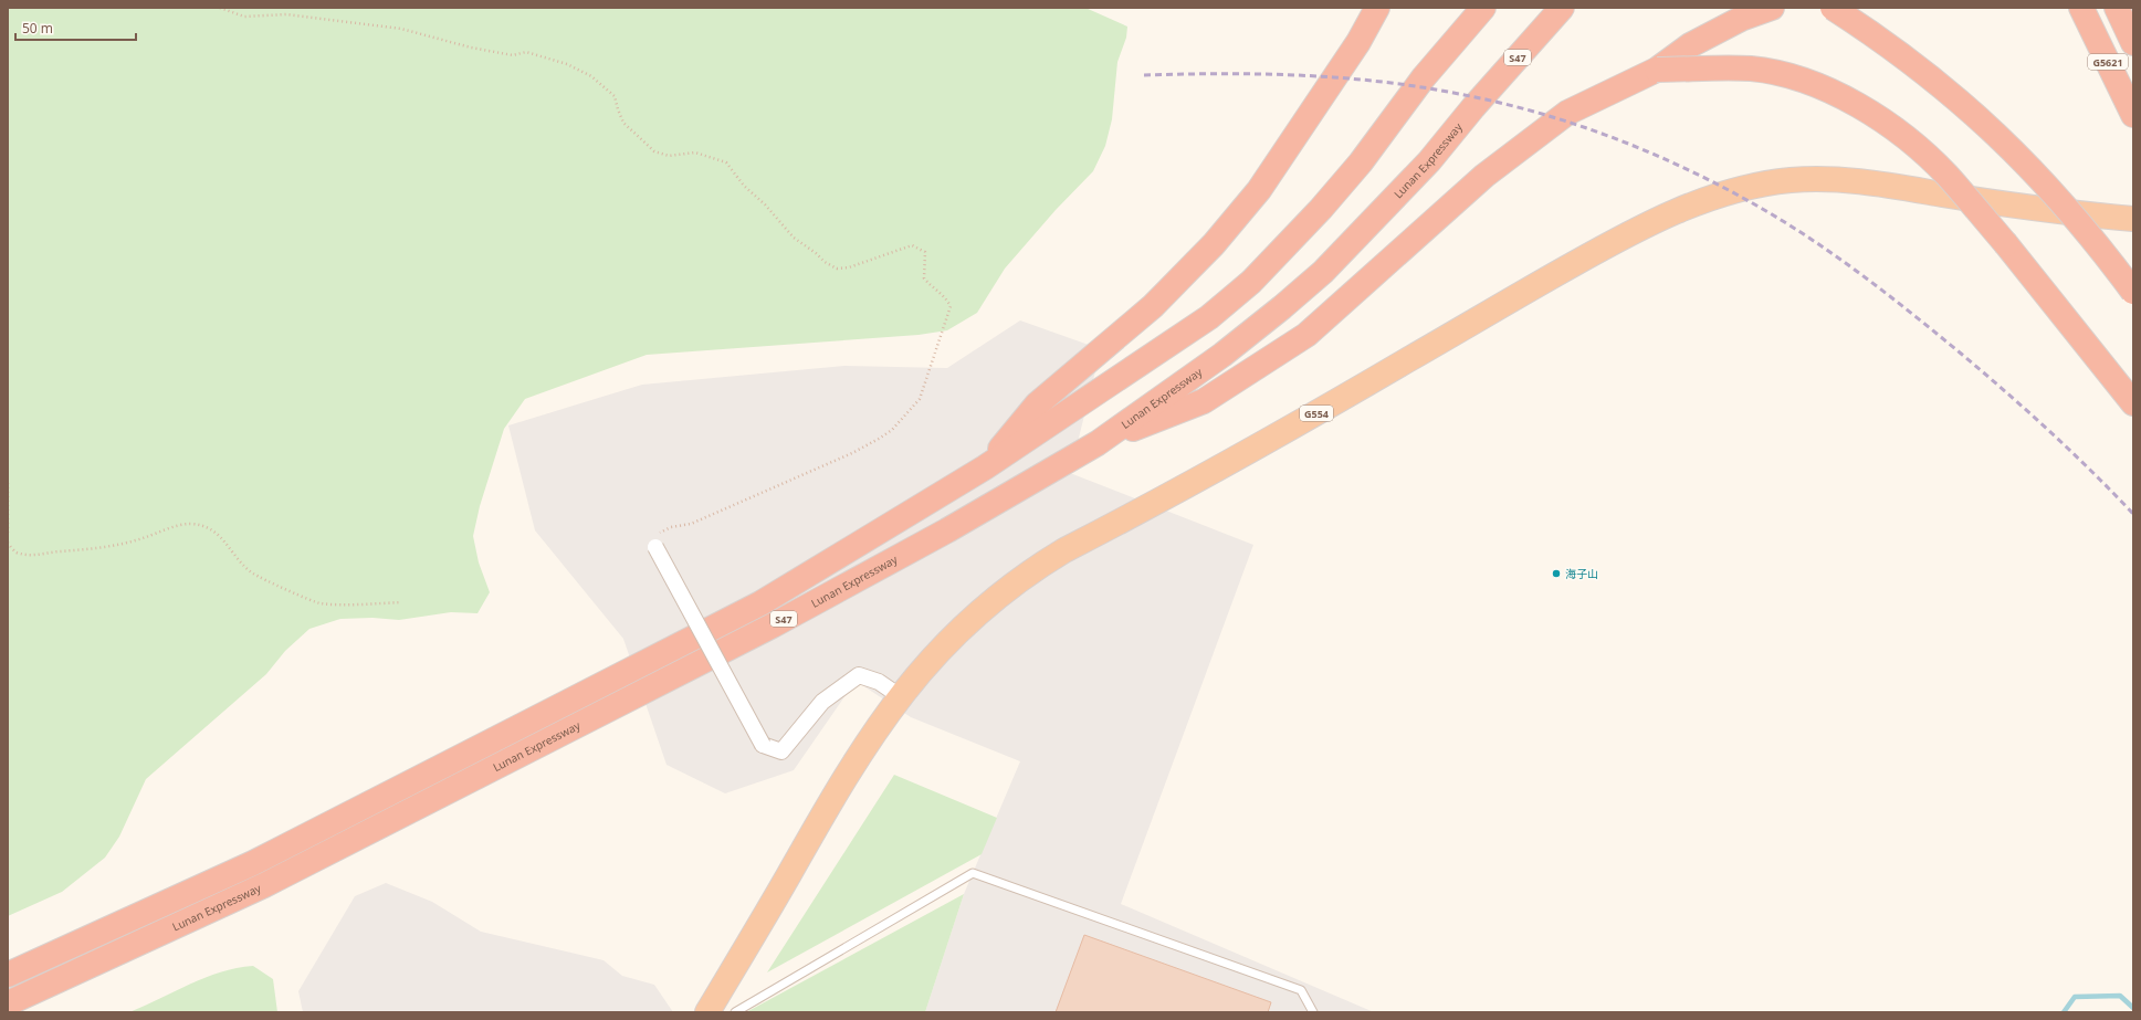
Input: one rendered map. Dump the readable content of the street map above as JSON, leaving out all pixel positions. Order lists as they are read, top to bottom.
{
  "streets": {
    "highway": [
      "S47",
      "G5621",
      "Lunan Expressway",
      "G554"
    ]
  },
  "places": ["海子山"],
  "scale_bar": "50 m"
}
